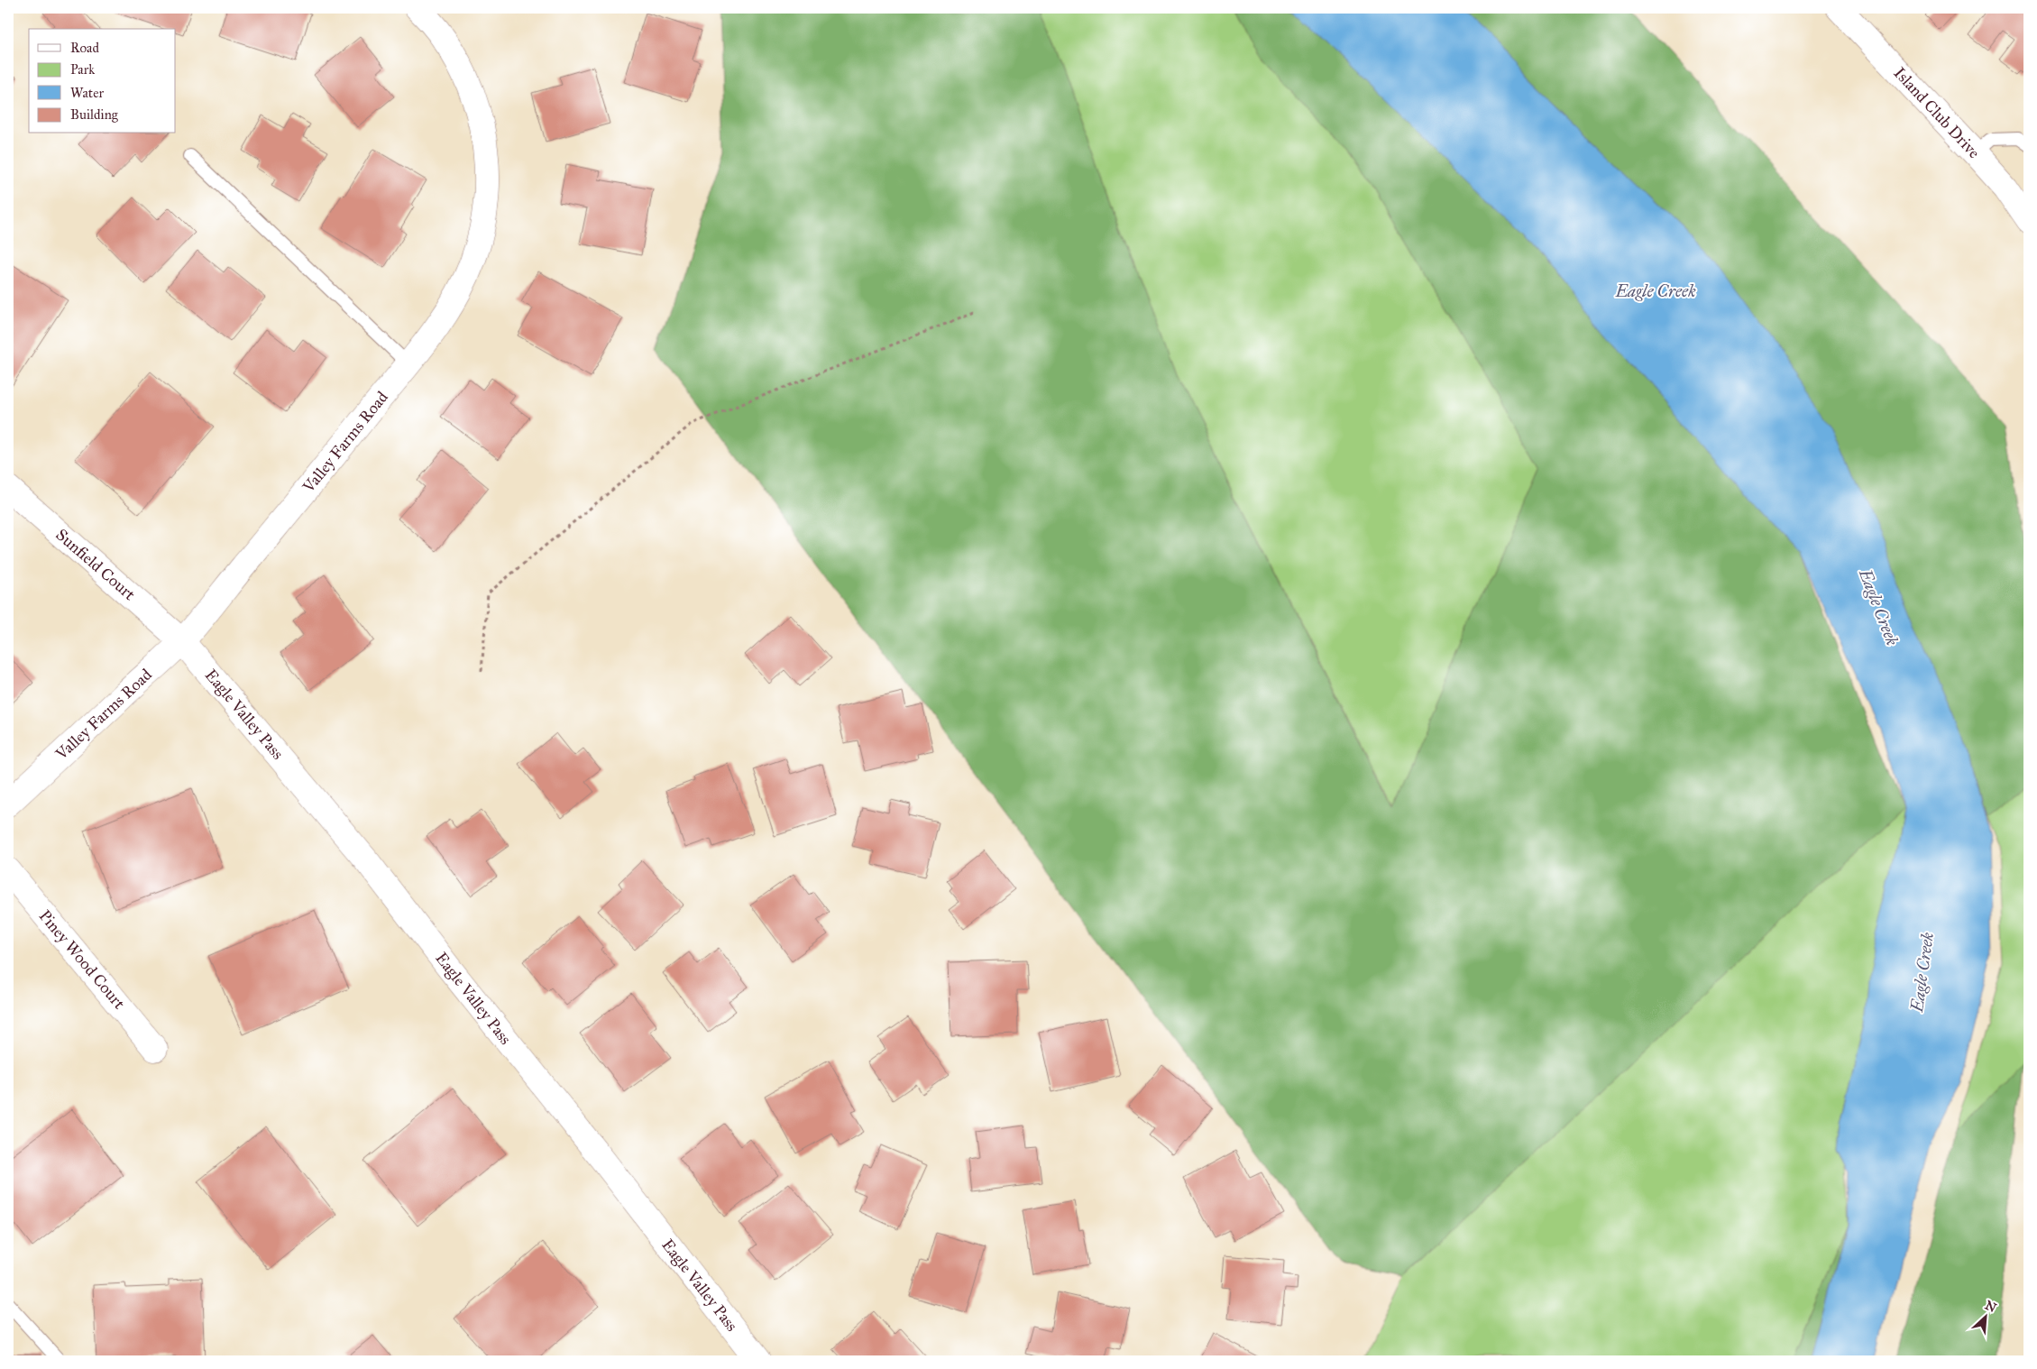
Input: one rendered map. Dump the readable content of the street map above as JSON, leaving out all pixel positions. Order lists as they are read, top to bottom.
{
  "streets": {
    "street": [
      "Island Club Drive",
      "Valley Farms Road",
      "Sunfield Court",
      "Eagle Valley Pass",
      "Piney Wood Court"
    ]
  },
  "crossings": [
    ["Valley Farms Road", "Sunfield Court"],
    ["Valley Farms Road", "Eagle Valley Pass"],
    ["Sunfield Court", "Eagle Valley Pass"]
  ],
  "water": ["Eagle Creek"],
  "legend": [
    "Road",
    "Park",
    "Water",
    "Building"
  ],
  "north": "top right"
}
